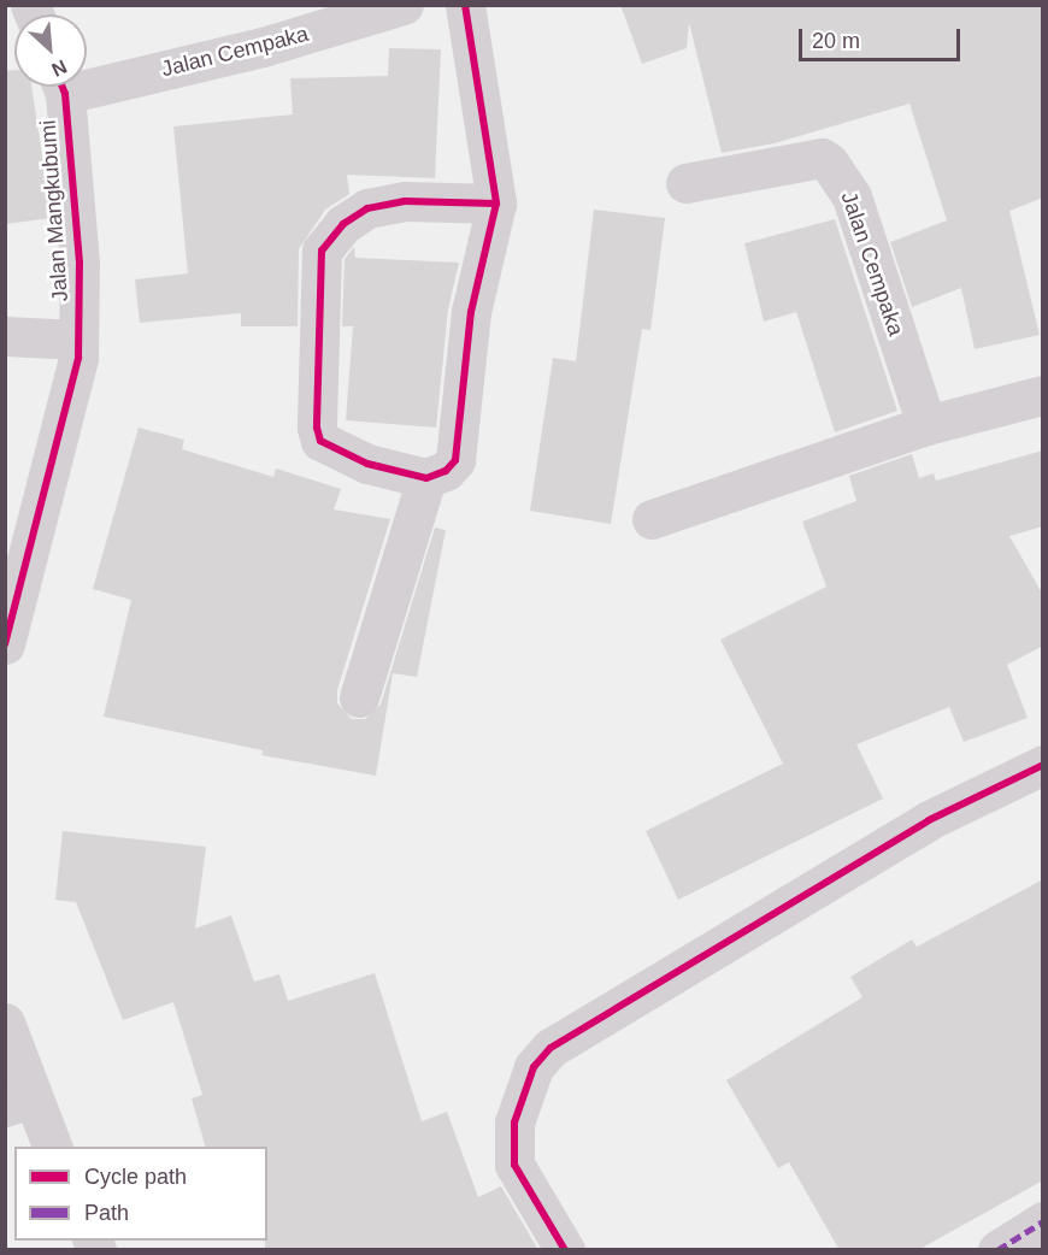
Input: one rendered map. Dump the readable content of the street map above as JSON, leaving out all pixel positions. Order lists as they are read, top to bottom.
{
  "streets": {
    "street": ["Jalan Cempaka", "Jalan Mangkubumi"]
  },
  "legend": ["Cycle path", "Path"],
  "scale_bar": "20 m",
  "north": "bottom right"
}
